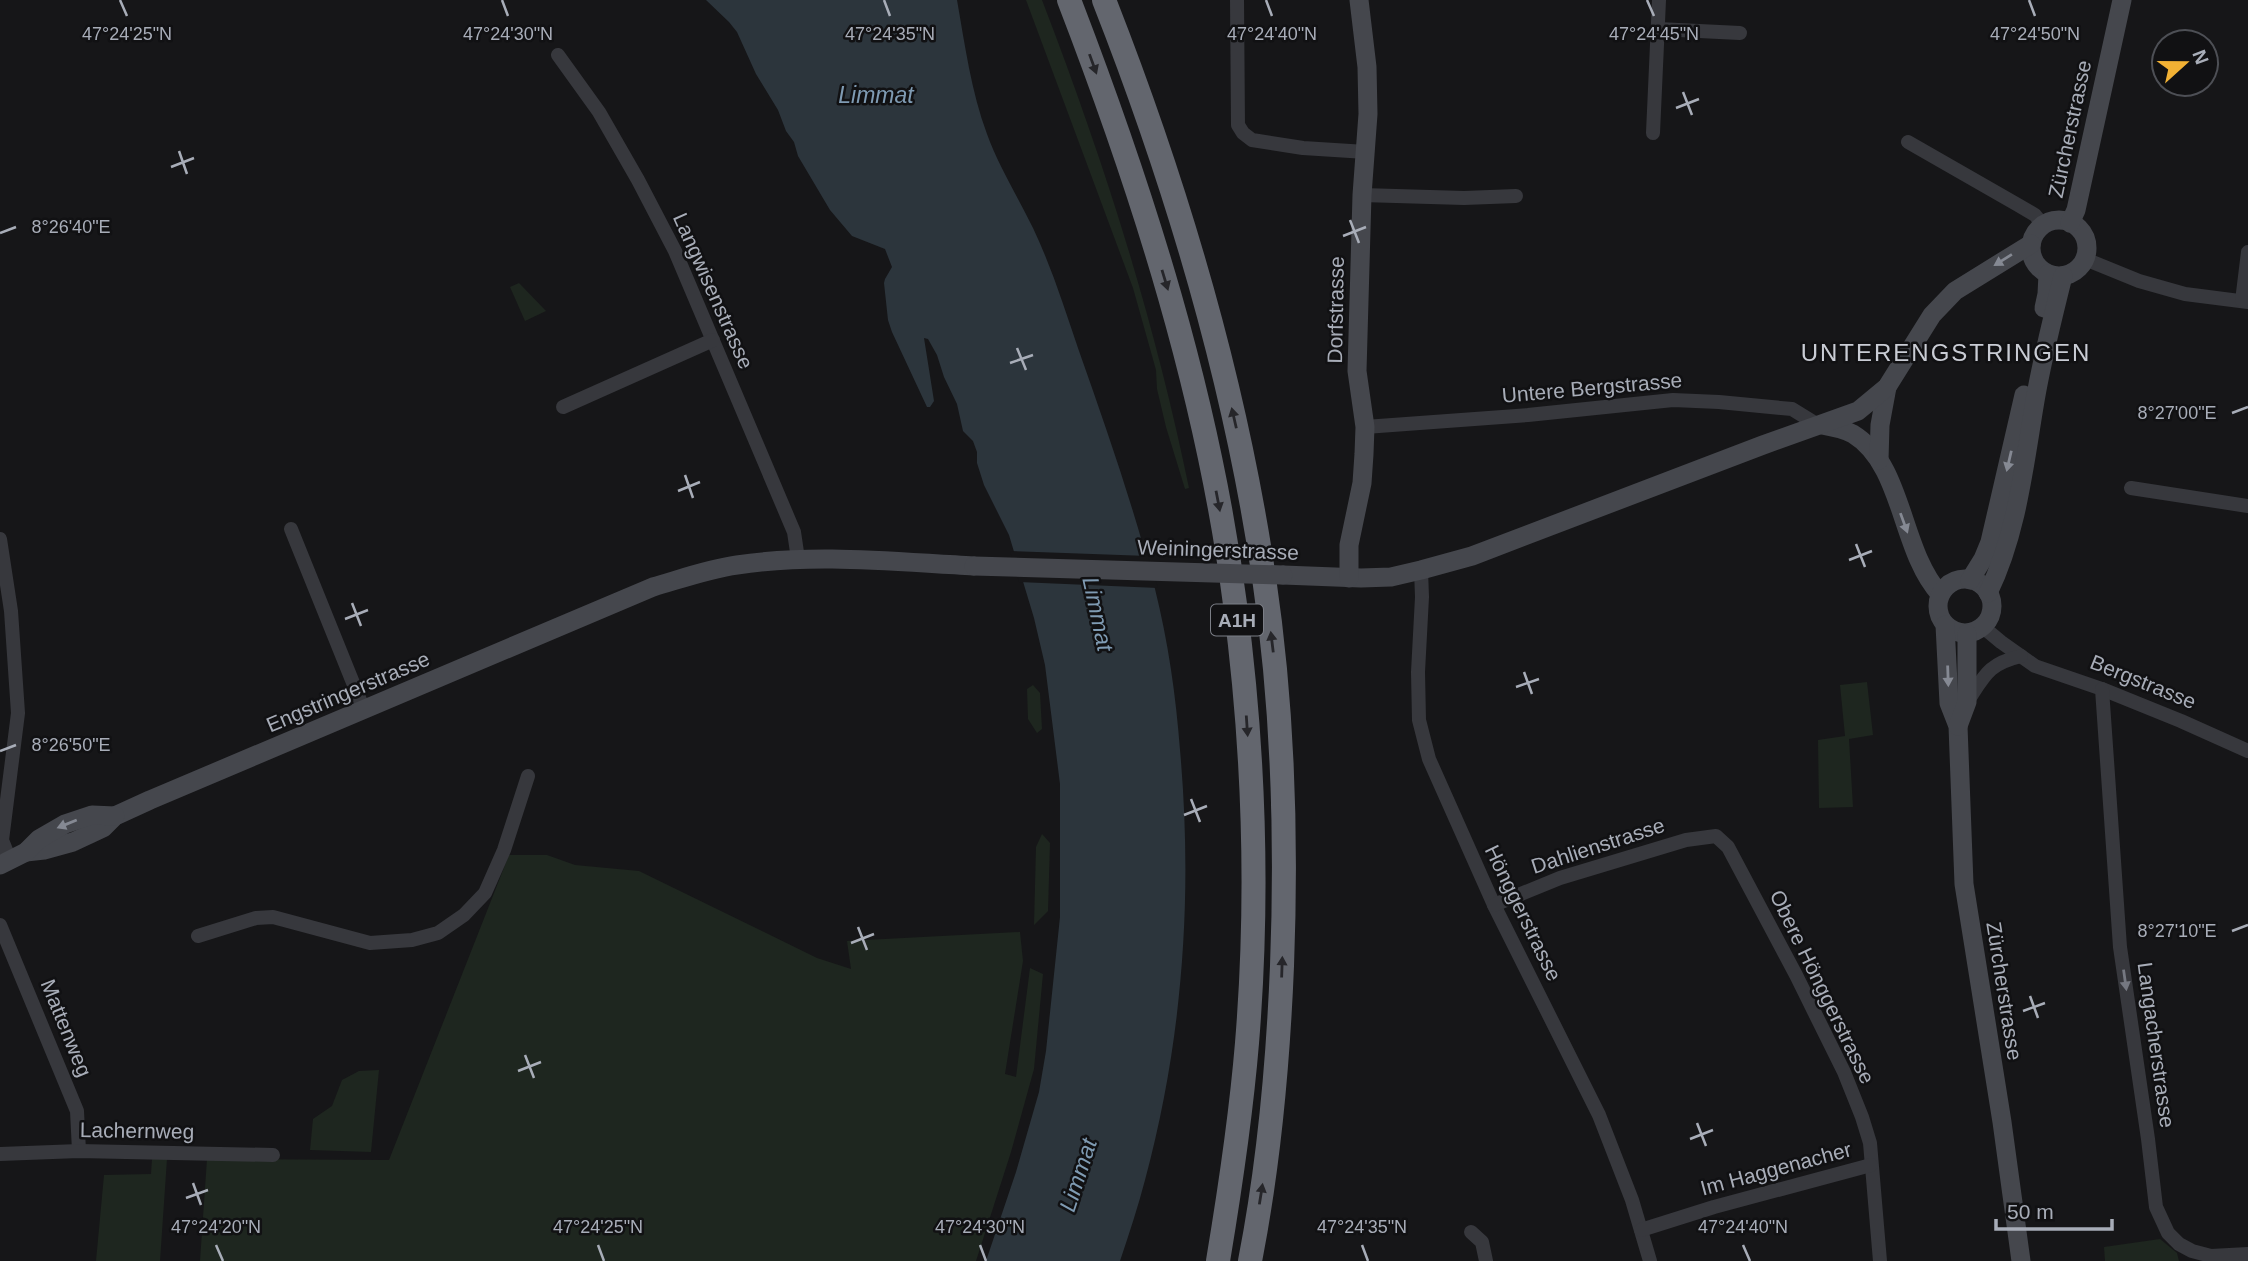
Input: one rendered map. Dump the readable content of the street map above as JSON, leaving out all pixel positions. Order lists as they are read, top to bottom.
{
  "streets": {
    "highway": ["A1H"],
    "main road": [
      "Zürcherstrasse",
      "Dorfstrasse",
      "Weiningerstrasse",
      "Engstringerstrasse"
    ],
    "street": [
      "Langwisenstrasse",
      "Untere Bergstrasse",
      "Bergstrasse",
      "Dahlienstrasse",
      "Hönggerstrasse",
      "Obere Hönggerstrasse",
      "Mattenweg",
      "Langacherstrasse",
      "Lachernweg",
      "Im Haggenacher"
    ]
  },
  "crossings": [
    ["Zürcherstrasse", "Weiningerstrasse"],
    ["Zürcherstrasse", "Bergstrasse"],
    ["Langwisenstrasse", "Weiningerstrasse"],
    ["Dorfstrasse", "Untere Bergstrasse"],
    ["Dorfstrasse", "Weiningerstrasse"],
    ["Untere Bergstrasse", "Weiningerstrasse"],
    ["Weiningerstrasse", "Engstringerstrasse"],
    ["Weiningerstrasse", "Hönggerstrasse"],
    ["Bergstrasse", "Langacherstrasse"],
    ["Dahlienstrasse", "Hönggerstrasse"],
    ["Dahlienstrasse", "Obere Hönggerstrasse"],
    ["Hönggerstrasse", "Im Haggenacher"],
    ["Obere Hönggerstrasse", "Im Haggenacher"],
    ["Mattenweg", "Lachernweg"]
  ],
  "one_way": ["Langacherstrasse"],
  "districts": ["UNTERENGSTRINGEN"],
  "water": ["Limmat"],
  "scale_bar": "50 m",
  "north": "right",
  "coordinates": [
    "47°24'50\"N",
    "47°24'25\"N",
    "47°24'30\"N",
    "47°24'35\"N",
    "47°24'40\"N",
    "47°24'45\"N",
    "8°26'40\"E",
    "8°27'00\"E",
    "8°26'50\"E",
    "8°27'10\"E",
    "47°24'20\"N"
  ]
}
